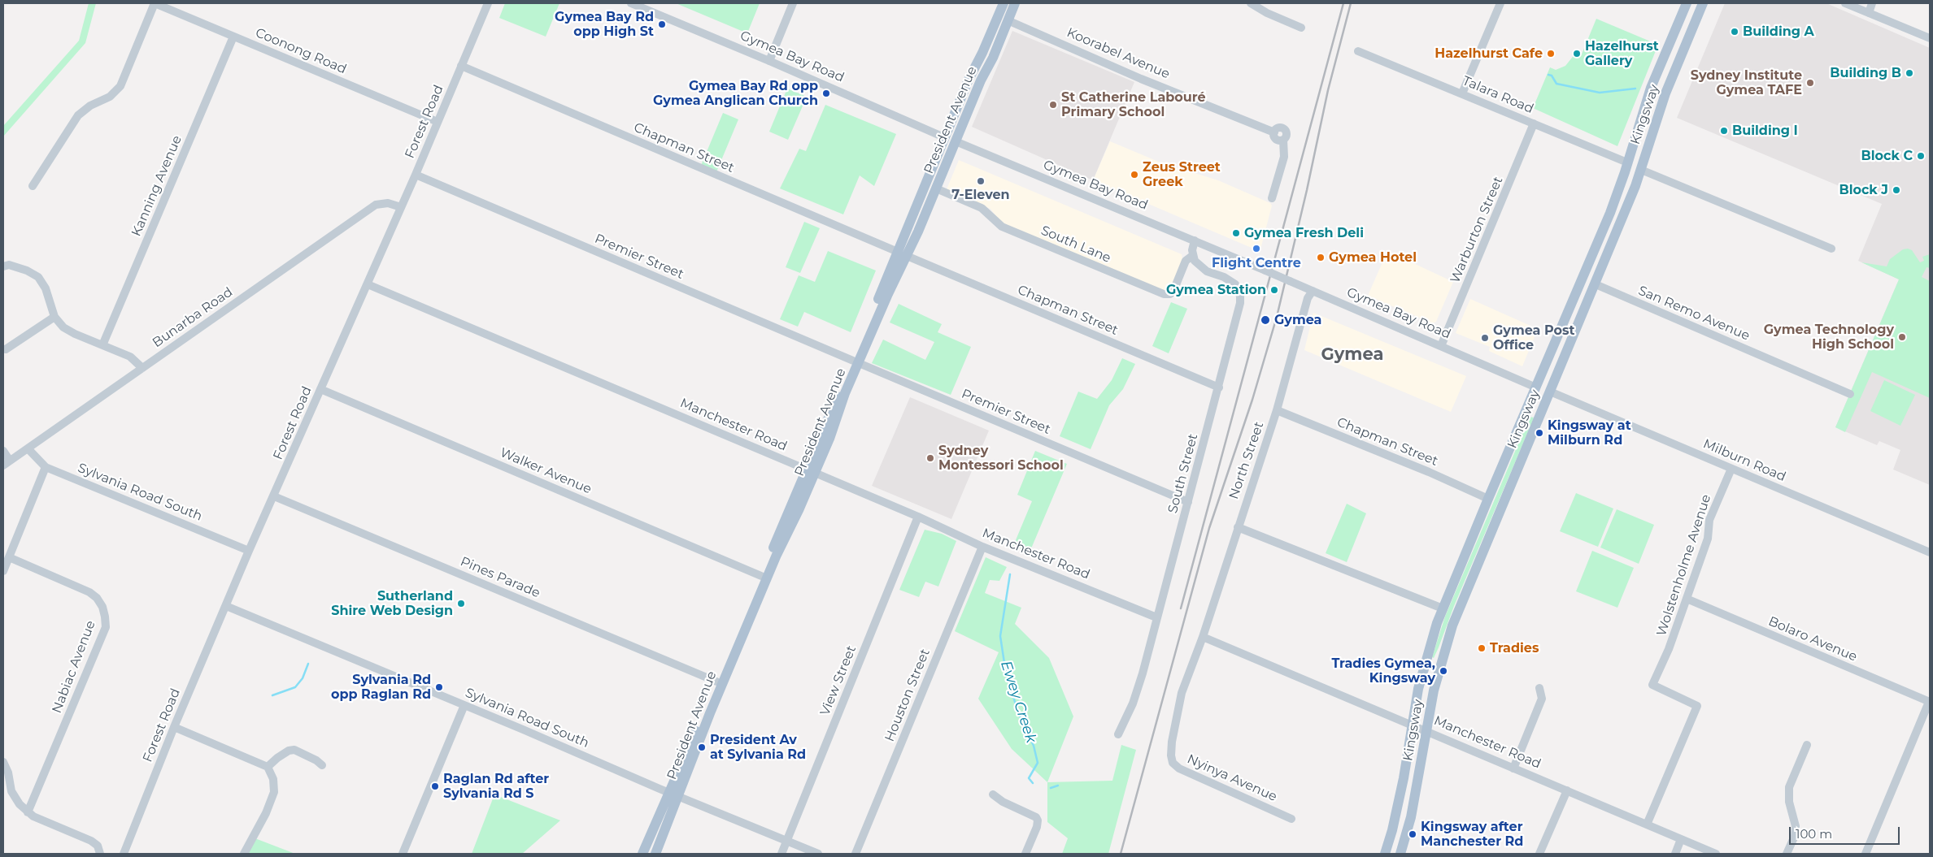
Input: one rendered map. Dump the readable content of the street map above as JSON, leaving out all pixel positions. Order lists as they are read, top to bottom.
{
  "streets": {
    "main road": ["Gymea Bay Road", "Kingsway", "President Avenue"],
    "street": [
      "Coonong Road",
      "Koorabel Avenue",
      "Talara Road",
      "Forest Road",
      "Chapman Street",
      "Kanning Avenue",
      "Warburton Street",
      "South Lane",
      "Premier Street",
      "San Remo Avenue",
      "Bunarba Road",
      "Manchester Road",
      "North Street",
      "Milburn Road",
      "Walker Avenue",
      "South Street",
      "Sylvania Road South",
      "Wolstenholme Avenue",
      "Pines Parade",
      "Bolaro Avenue",
      "Nabiac Avenue",
      "View Street",
      "Houston Street",
      "Nyinya Avenue"
    ]
  },
  "crossings": [
    ["Coonong Road", "Forest Road"],
    ["Coonong Road", "Kanning Avenue"],
    ["Koorabel Avenue", "President Avenue"],
    ["Gymea Bay Road", "Kingsway"],
    ["Gymea Bay Road", "President Avenue"],
    ["Gymea Bay Road", "Warburton Street"],
    ["Gymea Bay Road", "North Street"],
    ["Gymea Bay Road", "Milburn Road"],
    ["Talara Road", "Kingsway"],
    ["Talara Road", "Warburton Street"],
    ["Kingsway", "Chapman Street"],
    ["Kingsway", "San Remo Avenue"],
    ["Kingsway", "Manchester Road"],
    ["Kingsway", "Milburn Road"],
    ["President Avenue", "Chapman Street"],
    ["President Avenue", "South Lane"],
    ["President Avenue", "Premier Street"],
    ["President Avenue", "Manchester Road"],
    ["President Avenue", "Walker Avenue"],
    ["President Avenue", "Sylvania Road South"],
    ["President Avenue", "Pines Parade"],
    ["Forest Road", "Chapman Street"],
    ["Forest Road", "Premier Street"],
    ["Forest Road", "Bunarba Road"],
    ["Forest Road", "Manchester Road"],
    ["Forest Road", "Walker Avenue"],
    ["Forest Road", "Sylvania Road South"],
    ["Forest Road", "Pines Parade"],
    ["Chapman Street", "North Street"],
    ["Chapman Street", "South Street"],
    ["South Lane", "South Street"],
    ["Premier Street", "South Street"],
    ["Bunarba Road", "Sylvania Road South"],
    ["Manchester Road", "North Street"],
    ["Manchester Road", "South Street"],
    ["Manchester Road", "Wolstenholme Avenue"],
    ["Manchester Road", "View Street"],
    ["Manchester Road", "Houston Street"],
    ["Manchester Road", "Nyinya Avenue"],
    ["North Street", "Nyinya Avenue"],
    ["Milburn Road", "Wolstenholme Avenue"],
    ["Sylvania Road South", "View Street"],
    ["Wolstenholme Avenue", "Bolaro Avenue"]
  ],
  "districts": ["Gymea"],
  "water": ["Ewey Creek"],
  "places": [
    "Gymea Bay Rd opp High St",
    "Building A",
    "Hazelhurst Cafe",
    "Hazelhurst Gallery",
    "Building B",
    "Sydney Institute Gymea TAFE",
    "Gymea Bay Rd opp Gymea Anglican Church",
    "St Catherine Labouré Primary School",
    "Building I",
    "Block C",
    "Zeus Street Greek",
    "7-Eleven",
    "Block J",
    "Gymea Fresh Deli",
    "Flight Centre",
    "Gymea Hotel",
    "Gymea Station",
    "Gymea",
    "Gymea Technology High School",
    "Gymea Post Office",
    "Kingsway at Milburn Rd",
    "Sydney Montessori School",
    "Sutherland Shire Web Design",
    "Tradies",
    "Tradies Gymea, Kingsway",
    "Sylvania Rd opp Raglan Rd",
    "President Av at Sylvania Rd",
    "Raglan Rd after Sylvania Rd S",
    "Kingsway after Manchester Rd"
  ],
  "scale_bar": "100 m"
}
